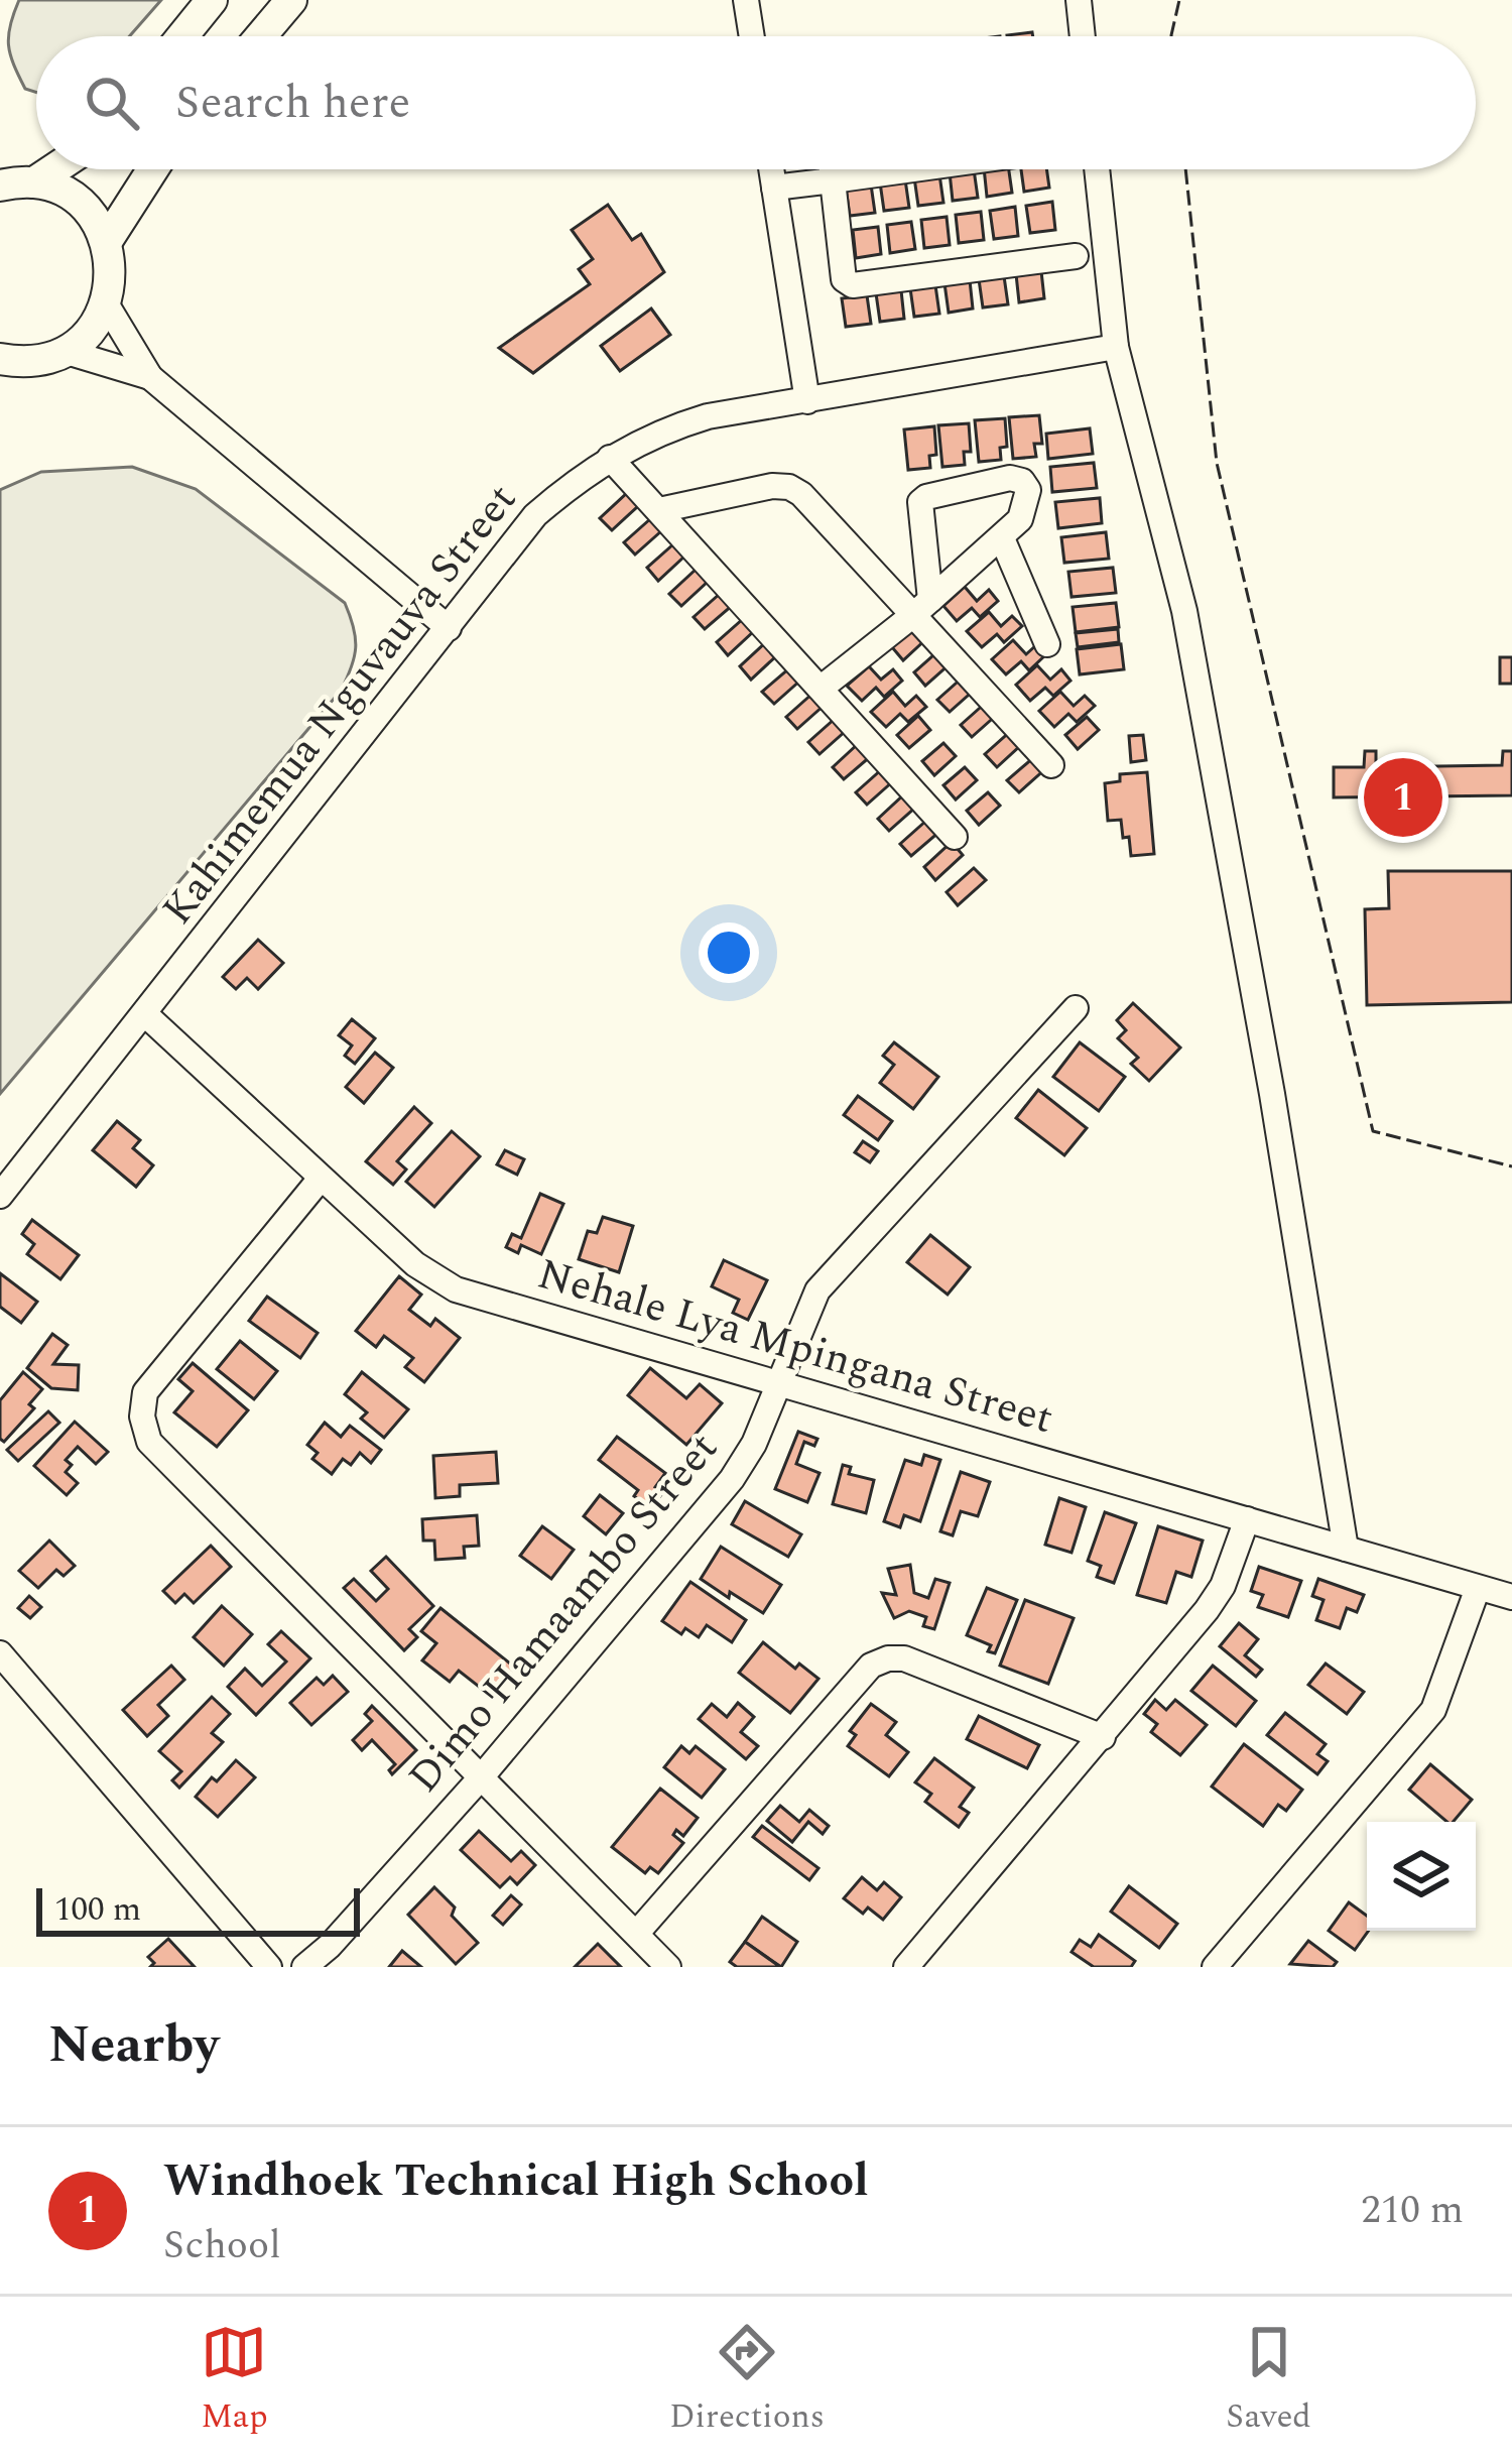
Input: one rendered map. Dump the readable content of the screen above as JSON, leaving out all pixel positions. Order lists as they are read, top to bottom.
{
  "streets": {
    "street": ["Kahimemua Nguvauva Street", "Nehale Lya Mpingana Street", "Dimo Hamaambo Street"]
  },
  "crossings": [
    ["Kahimemua Nguvauva Street", "Nehale Lya Mpingana Street"],
    ["Nehale Lya Mpingana Street", "Dimo Hamaambo Street"]
  ],
  "scale_bar": "100 m",
  "page": {
    "search": "Search here",
    "pins": "1",
    "scale": "100 m",
    "heading": "Nearby",
    "list": [
      {
        "mark": "1",
        "name": "Windhoek Technical High School",
        "note": "School",
        "value": "210 m"
      }
    ],
    "nav": ["Map", "Directions", "Saved"]
  }
}
